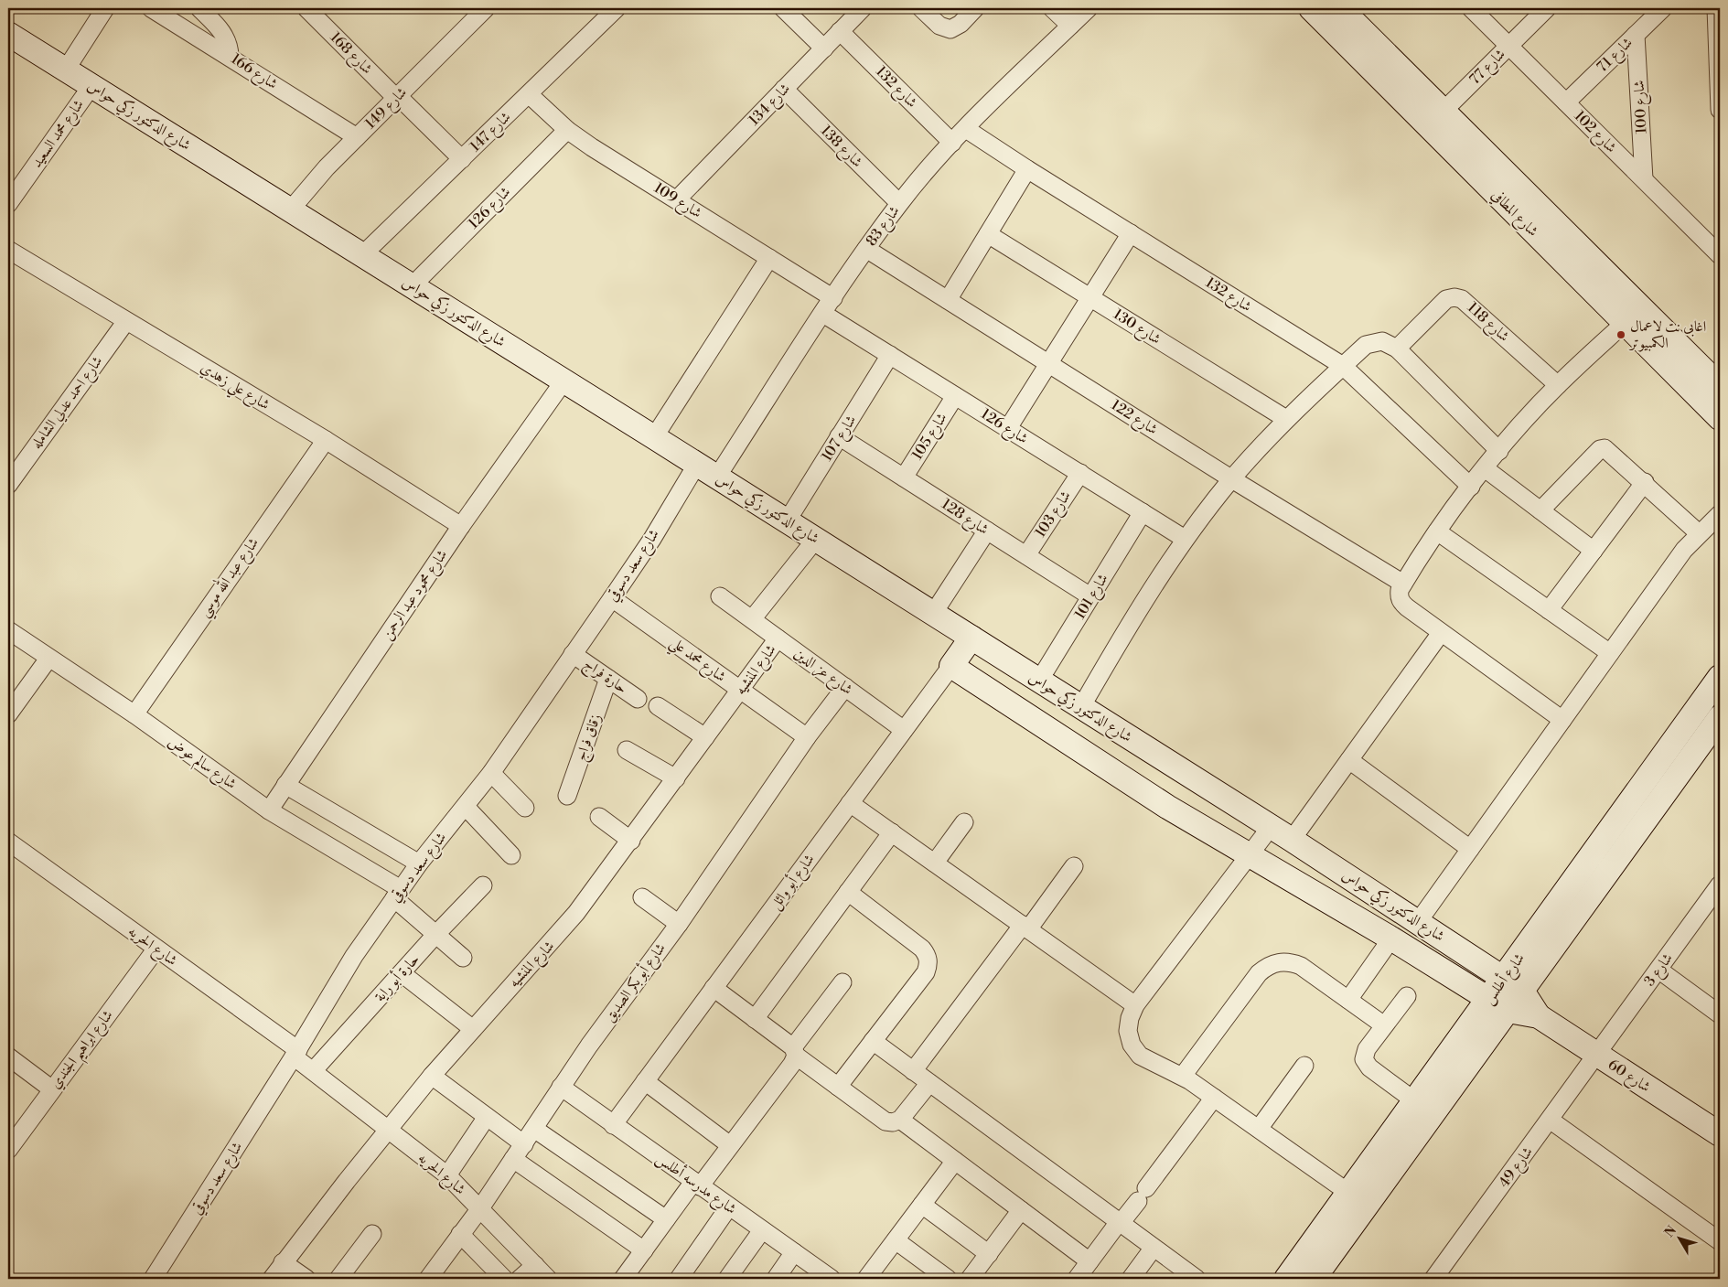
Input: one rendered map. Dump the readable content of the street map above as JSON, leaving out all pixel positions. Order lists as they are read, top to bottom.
{
  "streets": {
    "street": [
      "شارع 168",
      "شارع 71",
      "شارع 77",
      "شارع 166",
      "شارع 132",
      "شارع 134",
      "شارع 100",
      "شارع 149",
      "شارع الدكتور زكي حواس",
      "شارع 147",
      "شارع 102",
      "شارع محمد السعيد",
      "شارع 138",
      "شارع 109",
      "شارع 126",
      "شارع المطافي",
      "شارع 83",
      "شارع 118",
      "شارع 130",
      "شارع علي زهدي",
      "شارع احمد عدلي الشامله",
      "شارع 122",
      "شارع 105",
      "شارع 107",
      "شارع 103",
      "شارع 128",
      "شارع سعد دسوقي",
      "شارع عبد الله موسي",
      "شارع محمود عبد الرحمن",
      "شارع 101",
      "شارع محمد علي",
      "شارع المنشيه",
      "شارع عز الدين",
      "حارة فراج",
      "زقاق فراج",
      "شارع سالم عوض",
      "شارع أبو وائل",
      "شارع الحريه",
      "شارع 3",
      "حارة أبو راية",
      "شارع أطلس",
      "شارع أبو بكر الصديق",
      "شارع ابراهيم الجندي",
      "شارع 60",
      "شارع 49",
      "شارع مدرسه أطلس"
    ]
  },
  "crossings": [
    ["شارع 168", "شارع 149"],
    ["شارع 168", "شارع 147"],
    ["شارع 71", "شارع 100"],
    ["شارع 71", "شارع 102"],
    ["شارع 77", "شارع 102"],
    ["شارع 77", "شارع المطافي"],
    ["شارع 166", "شارع 149"],
    ["شارع 132", "شارع 134"],
    ["شارع 132", "شارع 83"],
    ["شارع 134", "شارع 138"],
    ["شارع 134", "شارع 109"],
    ["شارع 100", "شارع 102"],
    ["شارع 149", "شارع الدكتور زكي حواس"],
    ["شارع الدكتور زكي حواس", "شارع 147"],
    ["شارع الدكتور زكي حواس", "شارع محمد السعيد"],
    ["شارع الدكتور زكي حواس", "شارع 126"],
    ["شارع الدكتور زكي حواس", "شارع 83"],
    ["شارع الدكتور زكي حواس", "شارع 107"],
    ["شارع الدكتور زكي حواس", "شارع سعد دسوقي"],
    ["شارع الدكتور زكي حواس", "شارع محمود عبد الرحمن"],
    ["شارع الدكتور زكي حواس", "شارع 101"],
    ["شارع الدكتور زكي حواس", "شارع أبو وائل"],
    ["شارع الدكتور زكي حواس", "شارع أطلس"],
    ["شارع الدكتور زكي حواس", "شارع 60"],
    ["شارع 147", "شارع 109"],
    ["شارع 138", "شارع 83"],
    ["شارع 109", "شارع 126"],
    ["شارع 109", "شارع 83"],
    ["شارع 126", "شارع 83"],
    ["شارع 126", "شارع 105"],
    ["شارع 126", "شارع 107"],
    ["شارع 126", "شارع 103"],
    ["شارع 126", "شارع 101"],
    ["شارع 83", "شارع 122"],
    ["شارع علي زهدي", "شارع احمد عدلي الشامله"],
    ["شارع علي زهدي", "شارع عبد الله موسي"],
    ["شارع علي زهدي", "شارع محمود عبد الرحمن"],
    ["شارع 105", "شارع 128"],
    ["شارع 107", "شارع 128"],
    ["شارع 103", "شارع 128"],
    ["شارع 128", "شارع 101"],
    ["شارع سعد دسوقي", "شارع محمد علي"],
    ["شارع سعد دسوقي", "حارة فراج"],
    ["شارع سعد دسوقي", "شارع سالم عوض"],
    ["شارع سعد دسوقي", "شارع الحريه"],
    ["شارع عبد الله موسي", "شارع سالم عوض"],
    ["شارع محمود عبد الرحمن", "شارع سالم عوض"],
    ["شارع محمد علي", "شارع المنشيه"],
    ["شارع محمد علي", "شارع أبو بكر الصديق"],
    ["شارع المنشيه", "شارع عز الدين"],
    ["شارع المنشيه", "شارع الحريه"],
    ["شارع عز الدين", "شارع أبو وائل"],
    ["شارع عز الدين", "شارع أبو بكر الصديق"],
    ["حارة فراج", "زقاق فراج"],
    ["شارع سالم عوض", "حارة أبو راية"],
    ["شارع أبو وائل", "شارع مدرسه أطلس"],
    ["شارع الحريه", "حارة أبو راية"],
    ["شارع الحريه", "شارع أبو بكر الصديق"],
    ["شارع الحريه", "شارع ابراهيم الجندي"],
    ["شارع 3", "شارع 60"],
    ["شارع 3", "شارع 49"],
    ["شارع أطلس", "شارع 60"],
    ["شارع أبو بكر الصديق", "شارع مدرسه أطلس"],
    ["شارع 60", "شارع 49"]
  ],
  "places": ["اغابى نت لاعمال الكمبيوتر"],
  "north": "top left"
}
